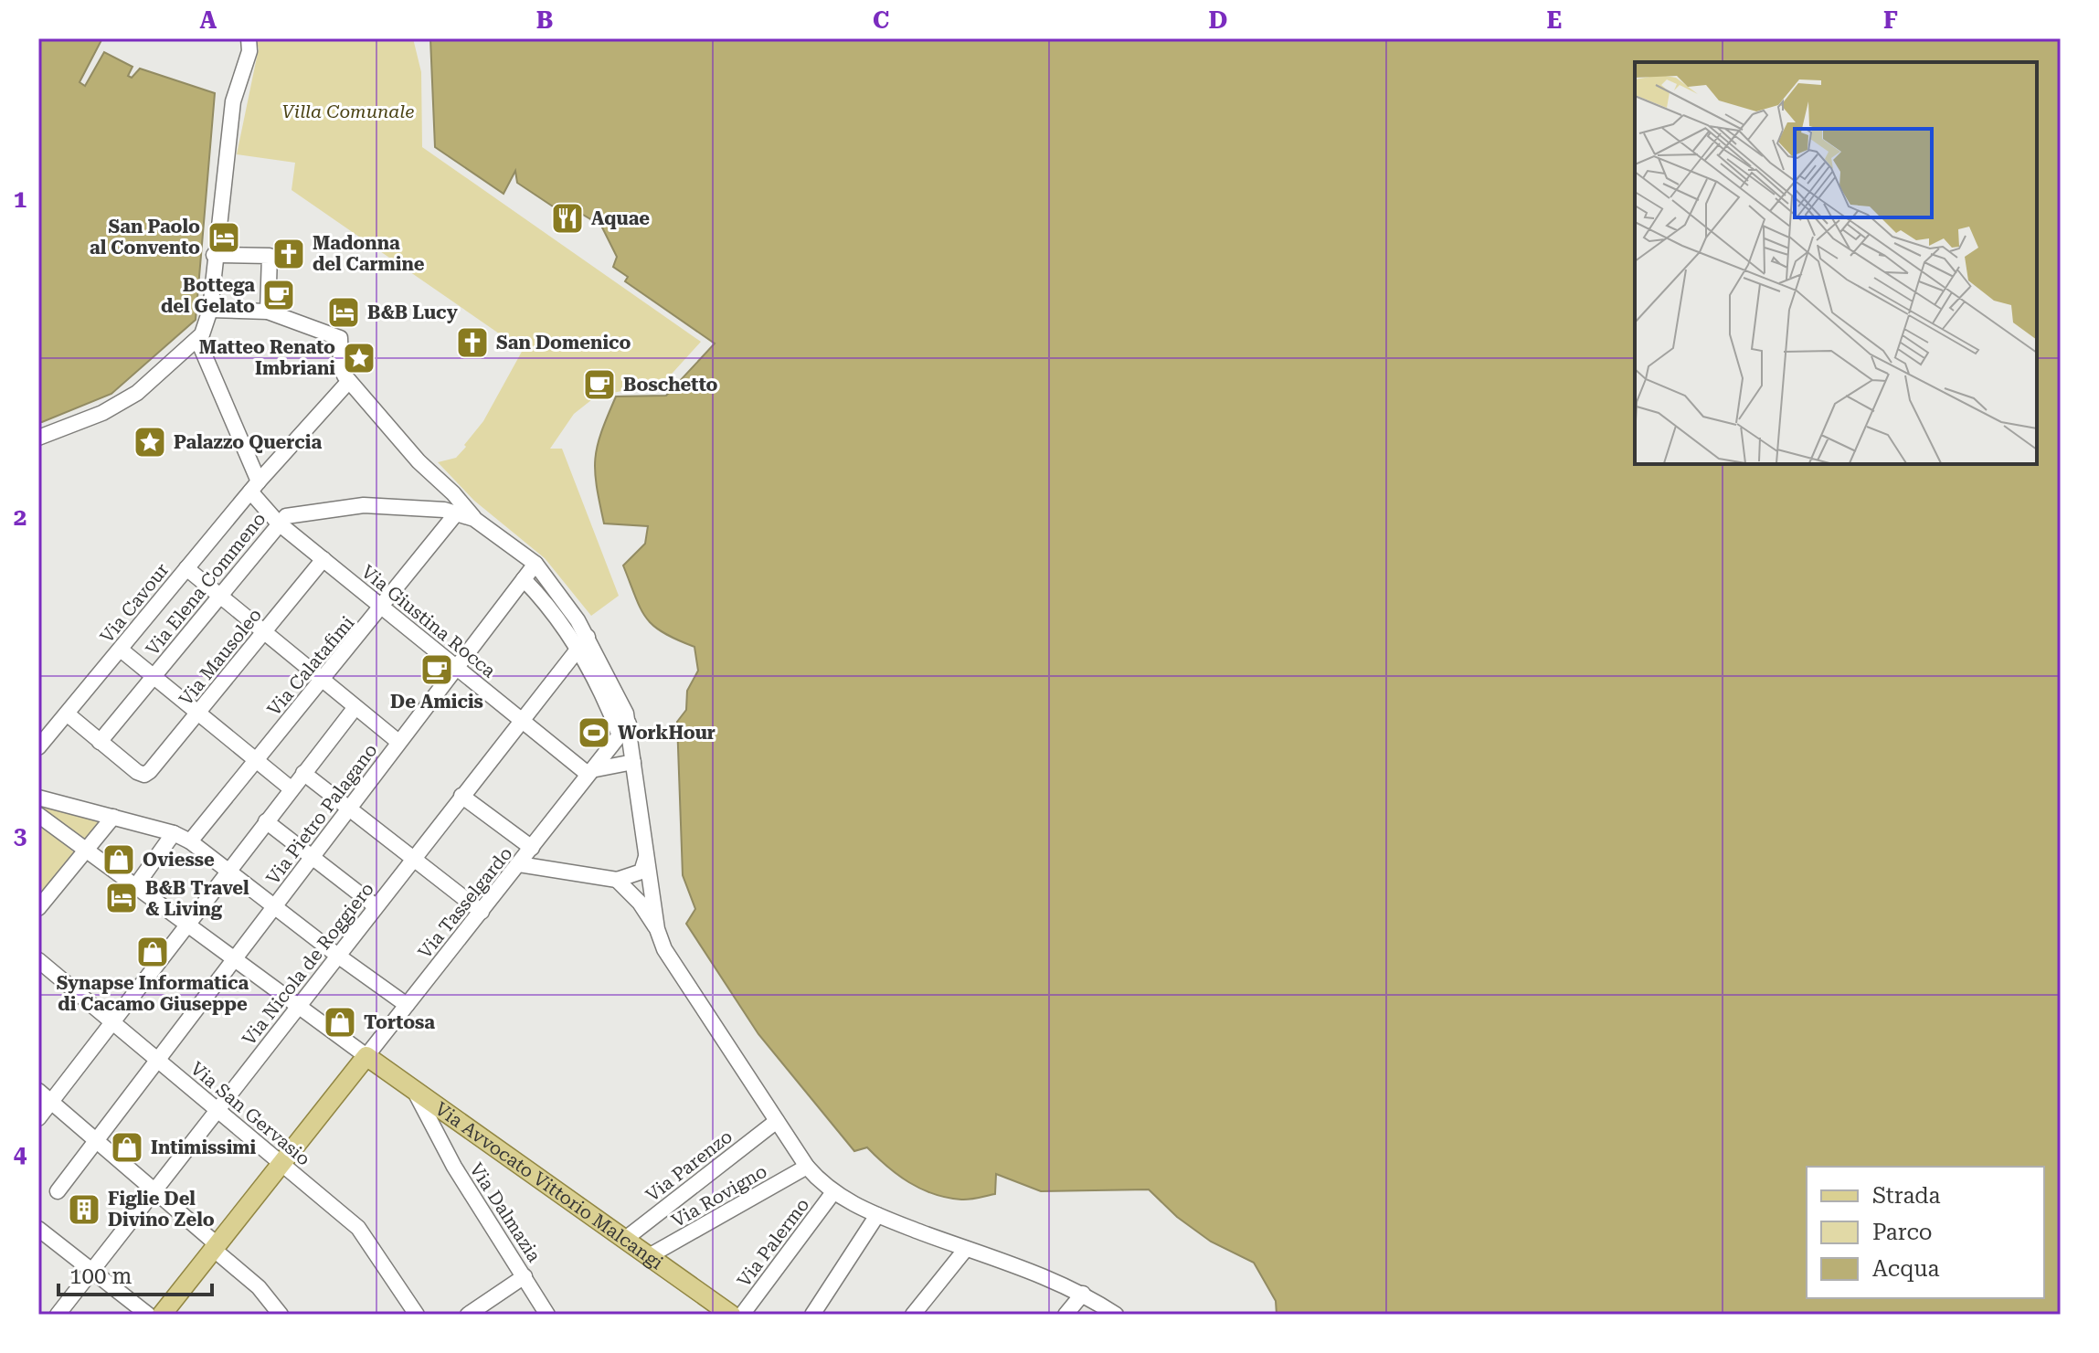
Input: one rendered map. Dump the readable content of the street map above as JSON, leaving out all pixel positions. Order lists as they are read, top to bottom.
{
  "streets": {
    "main road": ["Via Avvocato Vittorio Malcangi"],
    "street": [
      "Via Elena Commeno",
      "Via Cavour",
      "Via Giustina Rocca",
      "Via Mausoleo",
      "Via Calatafimi",
      "Via Pietro Palagano",
      "Via Tasselgardo",
      "Via Nicola de Roggiero",
      "Via San Gervasio",
      "Via Parenzo",
      "Via Rovigno",
      "Via Dalmazia",
      "Via Palermo"
    ]
  },
  "crossings": [
    ["Via Elena Commeno", "Via Giustina Rocca"],
    ["Via Elena Commeno", "Via Mausoleo"],
    ["Via Elena Commeno", "Via Calatafimi"],
    ["Via Cavour", "Via Giustina Rocca"],
    ["Via Giustina Rocca", "Via Mausoleo"],
    ["Via Giustina Rocca", "Via Calatafimi"],
    ["Via Giustina Rocca", "Via Pietro Palagano"],
    ["Via Giustina Rocca", "Via Tasselgardo"],
    ["Via Giustina Rocca", "Via Nicola de Roggiero"],
    ["Via Pietro Palagano", "Via San Gervasio"],
    ["Via Tasselgardo", "Via Avvocato Vittorio Malcangi"],
    ["Via Nicola de Roggiero", "Via San Gervasio"],
    ["Via Parenzo", "Via Avvocato Vittorio Malcangi"],
    ["Via Avvocato Vittorio Malcangi", "Via Rovigno"],
    ["Via Avvocato Vittorio Malcangi", "Via Dalmazia"]
  ],
  "parks": ["Villa Comunale"],
  "places": {
    "restaurant": ["Aquae"],
    "hotel": ["San Paolo al Convento", "B&B Lucy", "B&B Travel & Living"],
    "church": ["Madonna del Carmine", "San Domenico"],
    "cafe": ["Bottega del Gelato", "Boschetto", "De Amicis"],
    "place": ["Matteo Renato Imbriani", "Palazzo Quercia"],
    "sports": ["WorkHour"],
    "shop": [
      "Oviesse",
      "Synapse Informatica di Cacamo Giuseppe",
      "Tortosa",
      "Intimissimi"
    ],
    "building": ["Figlie Del Divino Zelo"]
  },
  "legend": ["Strada", "Parco", "Acqua"],
  "scale_bar": "100 m",
  "grid": {
    "columns": [
      "A",
      "B",
      "C",
      "D",
      "E",
      "F"
    ],
    "rows": [
      "1",
      "2",
      "3",
      "4"
    ]
  }
}
